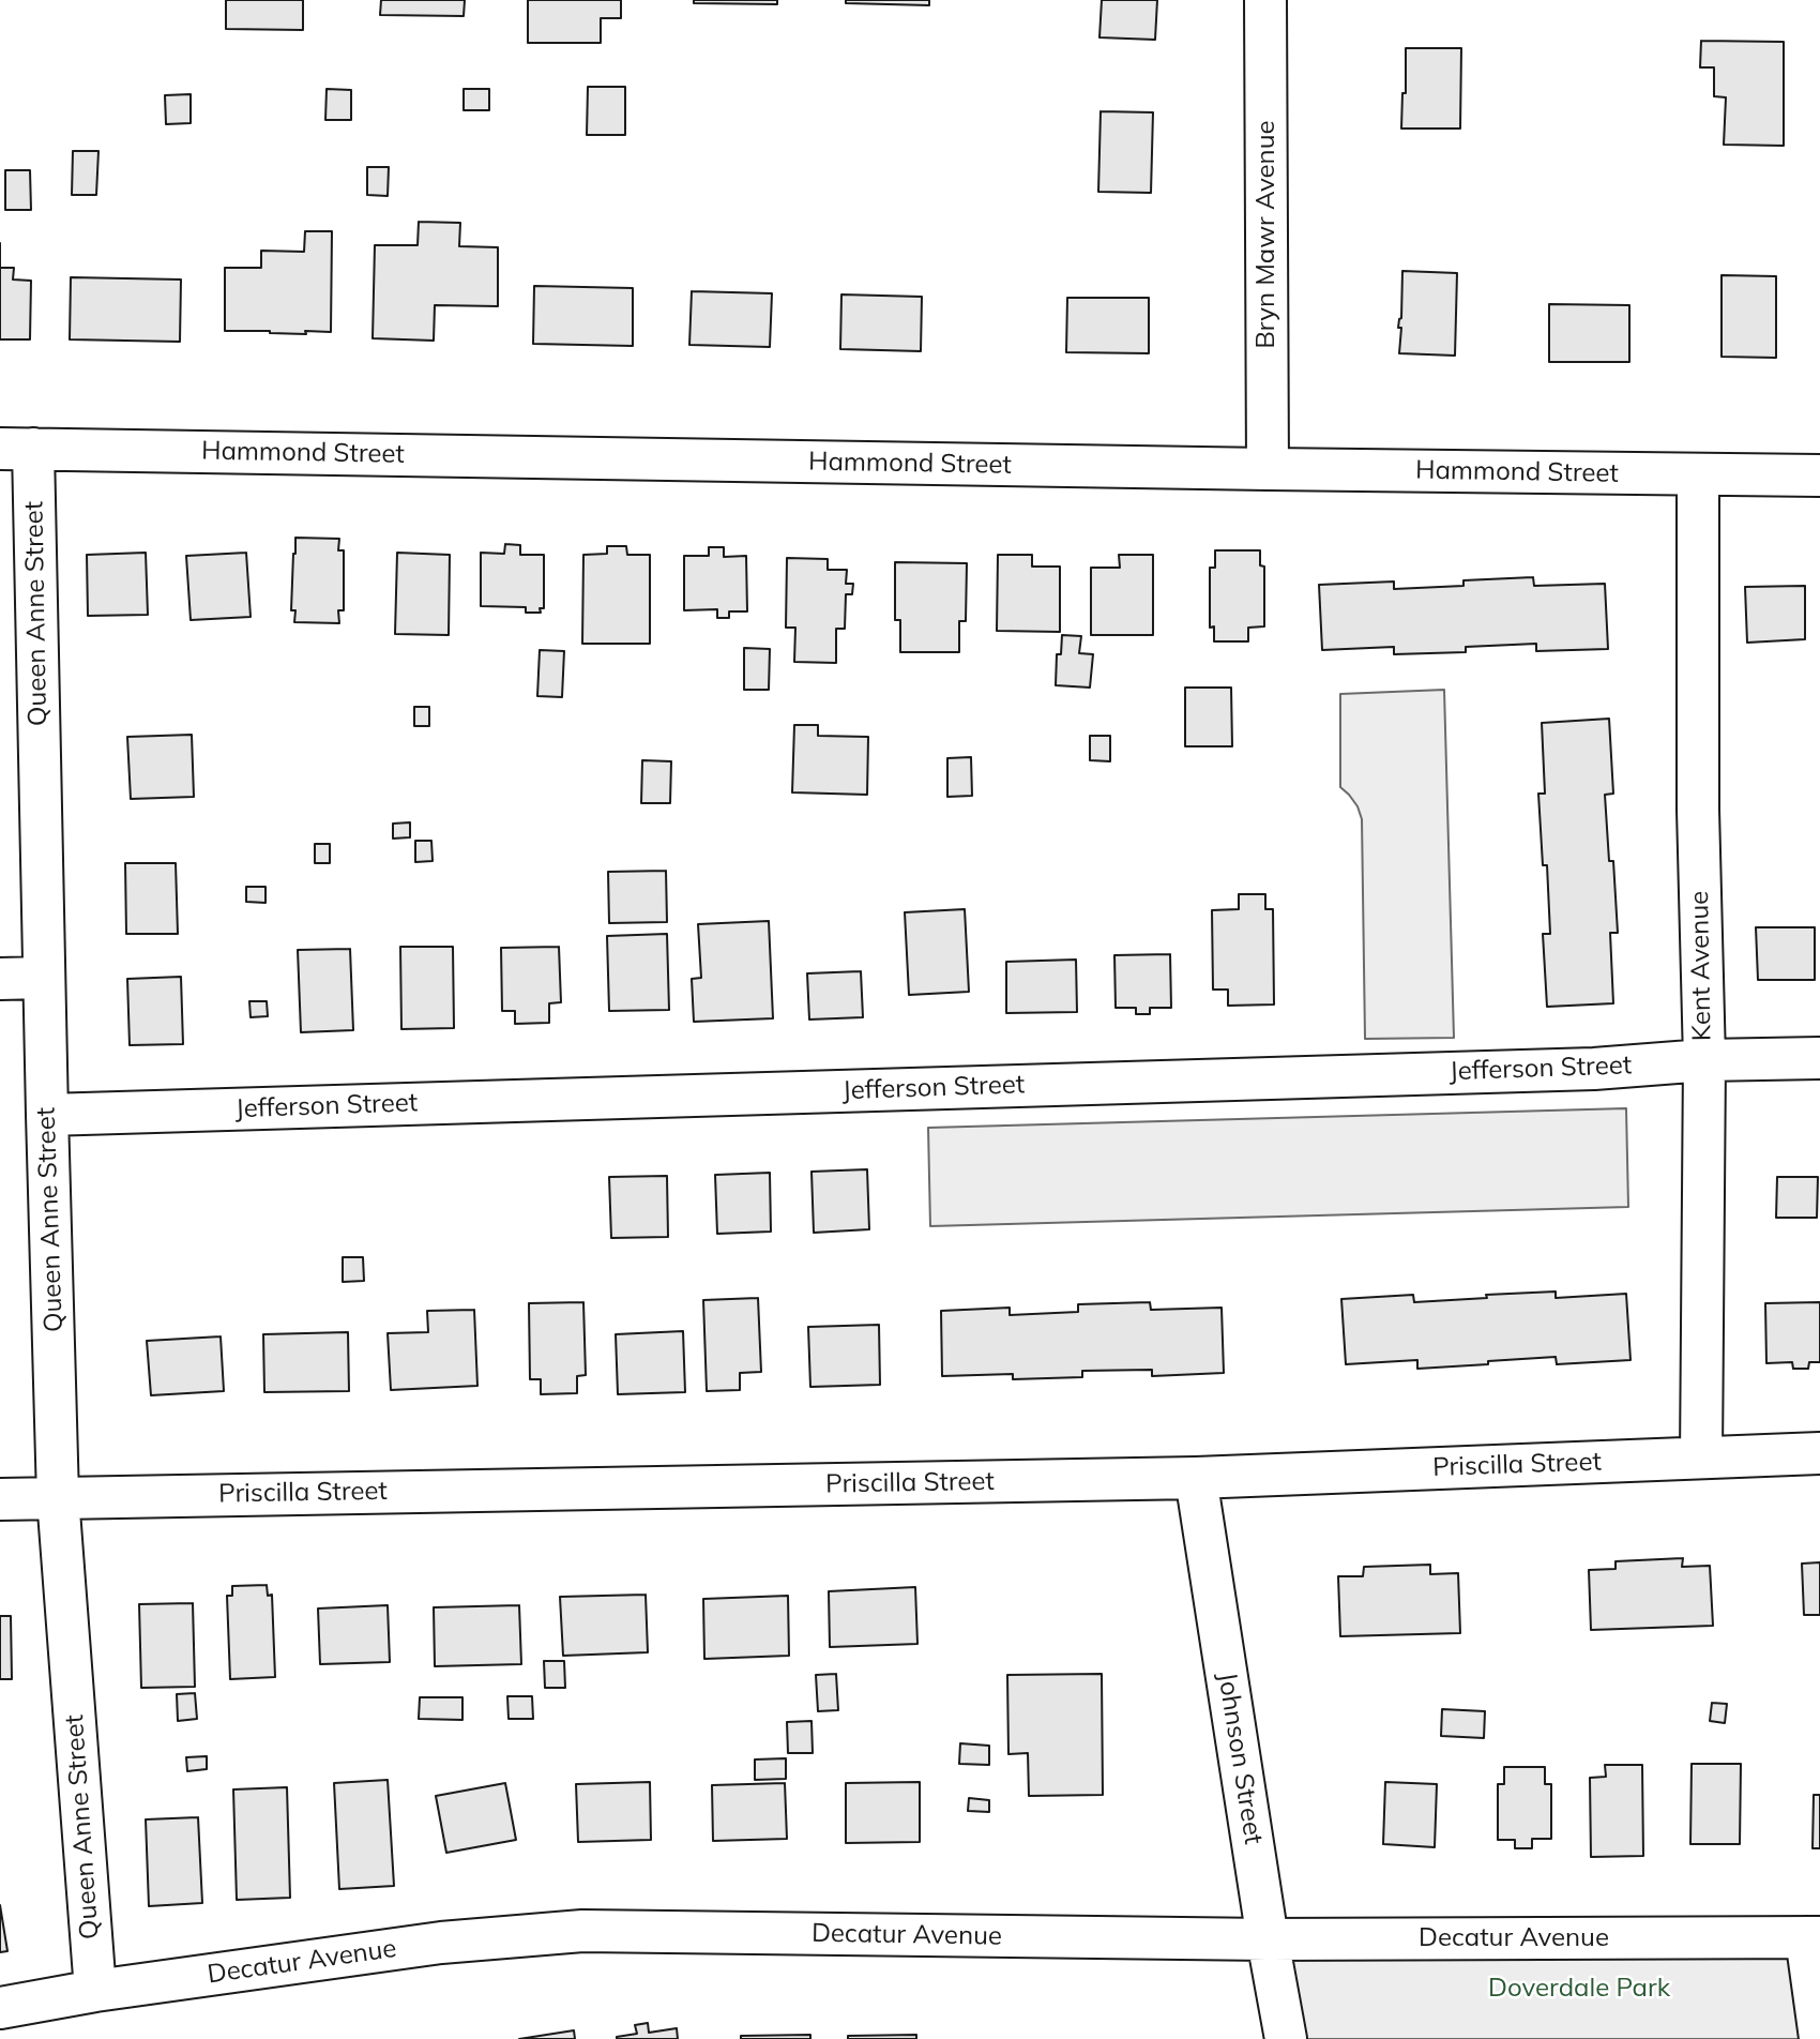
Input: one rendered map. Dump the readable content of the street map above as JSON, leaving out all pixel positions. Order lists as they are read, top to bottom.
{
  "streets": {
    "street": [
      "Bryn Mawr Avenue",
      "Hammond Street",
      "Queen Anne Street",
      "Kent Avenue",
      "Jefferson Street",
      "Priscilla Street",
      "Johnson Street",
      "Decatur Avenue"
    ]
  },
  "crossings": [
    ["Bryn Mawr Avenue", "Hammond Street"],
    ["Hammond Street", "Queen Anne Street"],
    ["Hammond Street", "Kent Avenue"],
    ["Queen Anne Street", "Jefferson Street"],
    ["Queen Anne Street", "Priscilla Street"],
    ["Queen Anne Street", "Decatur Avenue"],
    ["Kent Avenue", "Jefferson Street"],
    ["Kent Avenue", "Priscilla Street"],
    ["Priscilla Street", "Johnson Street"],
    ["Johnson Street", "Decatur Avenue"]
  ],
  "parks": ["Doverdale Park"]
}
